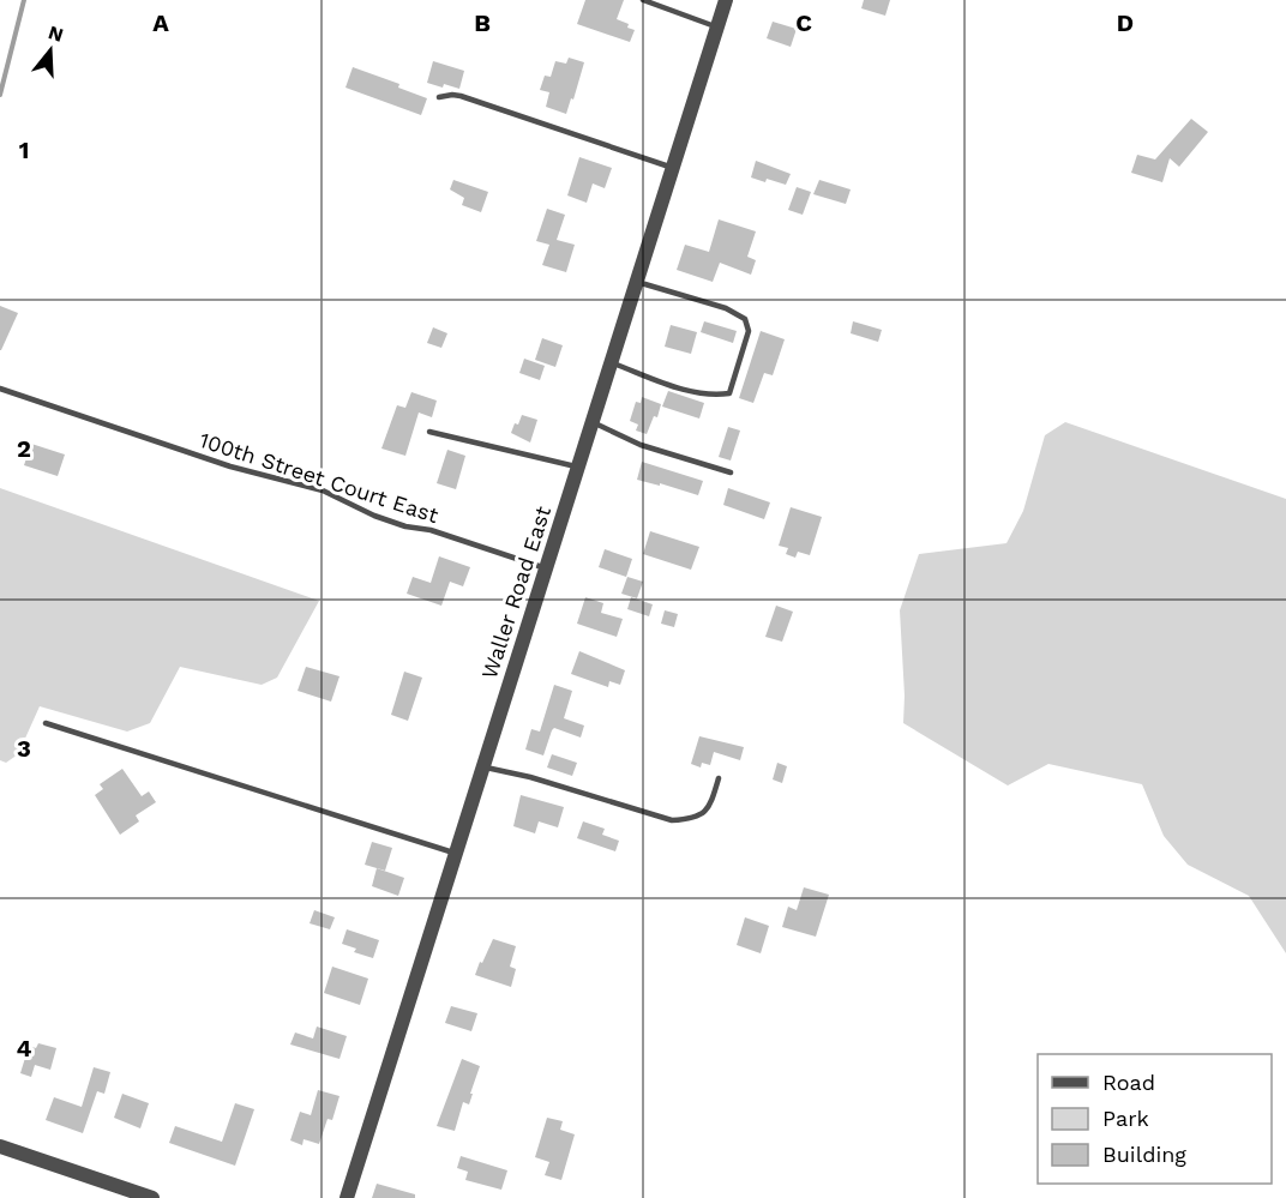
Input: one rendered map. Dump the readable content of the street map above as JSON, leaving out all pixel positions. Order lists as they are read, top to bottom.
{
  "streets": {
    "street": ["Waller Road East"],
    "lane": ["100th Street Court East"]
  },
  "crossings": [
    ["100th Street Court East", "Waller Road East"]
  ],
  "legend": ["Road", "Park", "Building"],
  "north": "top",
  "grid": {
    "columns": [
      "A",
      "B",
      "C",
      "D"
    ],
    "rows": [
      "1",
      "2",
      "3",
      "4"
    ]
  }
}
